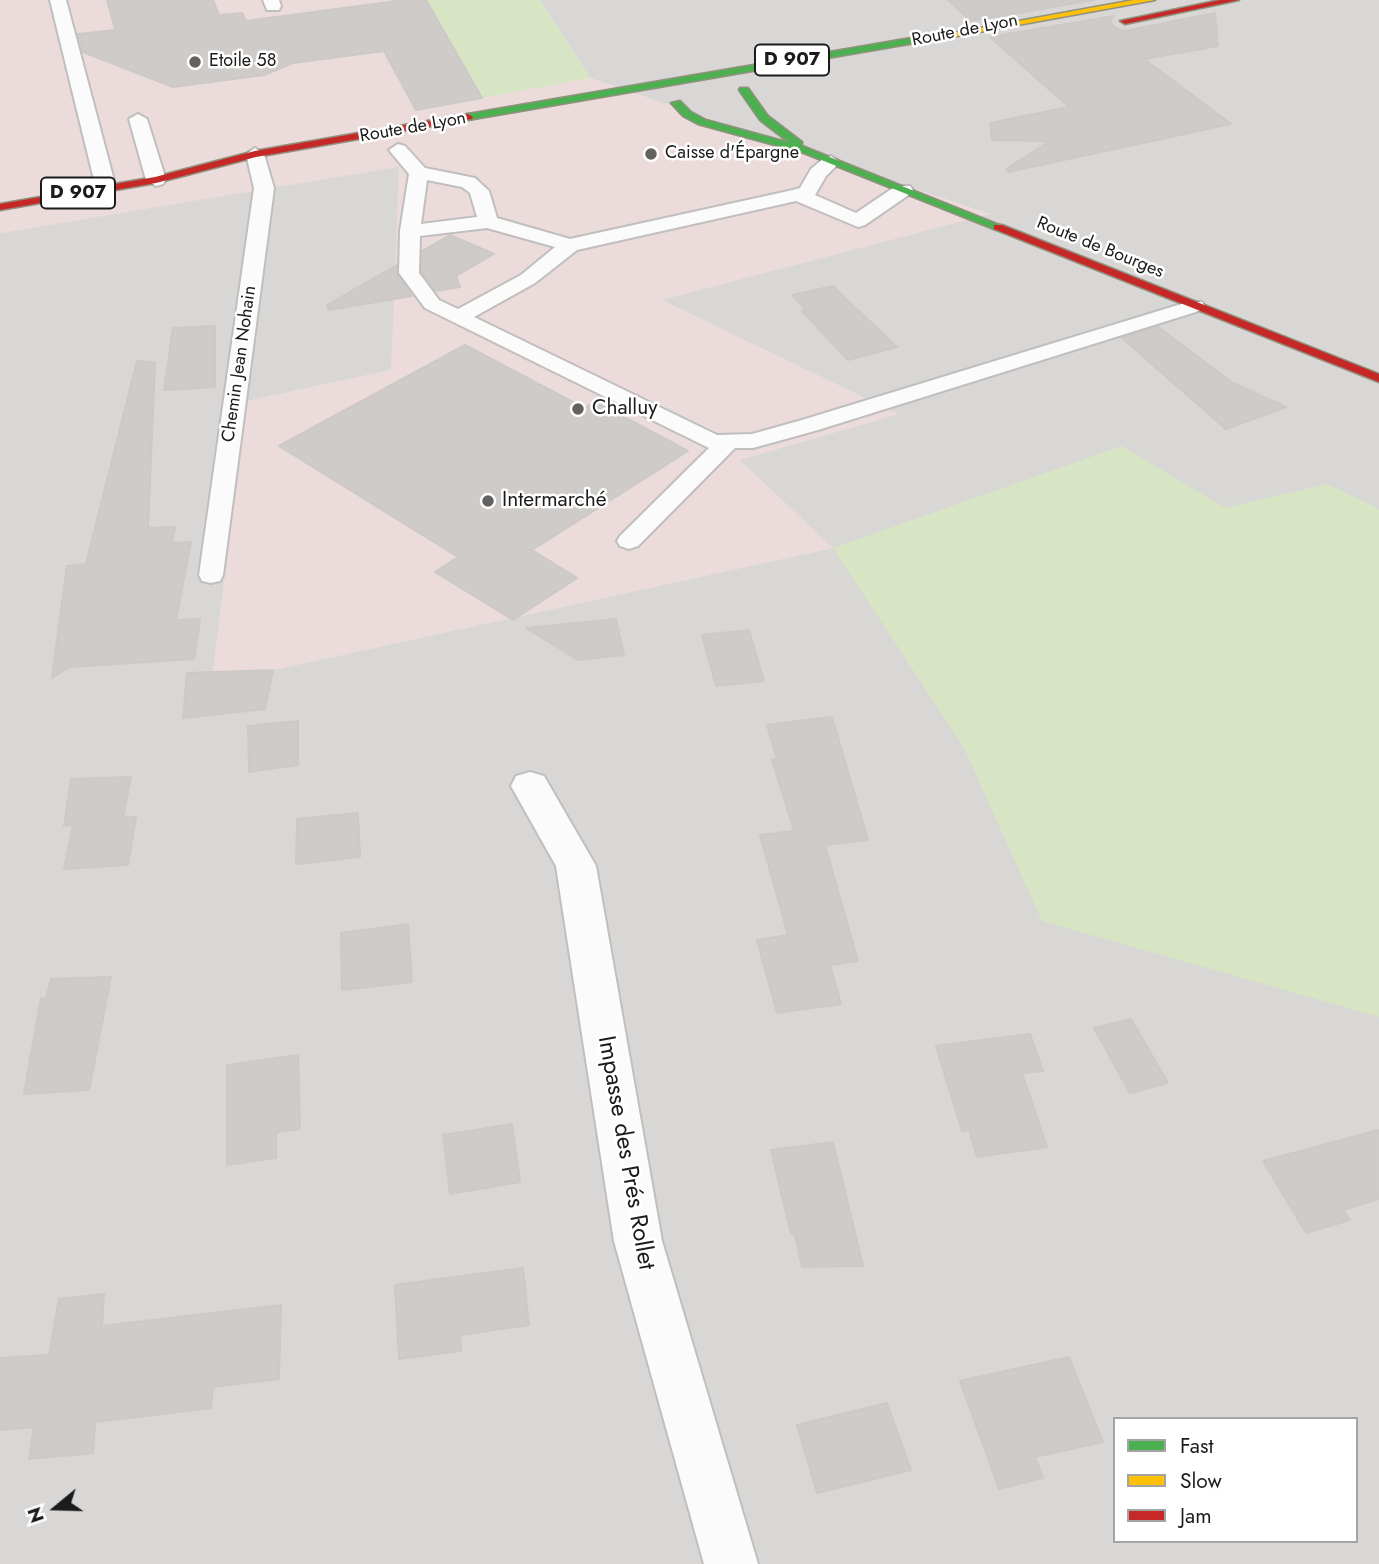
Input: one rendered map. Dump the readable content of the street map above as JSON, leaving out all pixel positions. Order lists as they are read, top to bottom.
{
  "streets": {
    "main road": ["Route de Lyon", "D 907", "Route de Bourges"],
    "street": ["Impasse des Prés Rollet"],
    "lane": ["Chemin Jean Nohain"]
  },
  "crossings": [
    ["Route de Lyon", "Route de Bourges"],
    ["Route de Lyon", "Chemin Jean Nohain"]
  ],
  "places": [
    "Etoile 58",
    "Caisse d'Épargne",
    "Challuy",
    "Intermarché"
  ],
  "legend": ["Fast", "Slow", "Jam"],
  "north": "left"
}
